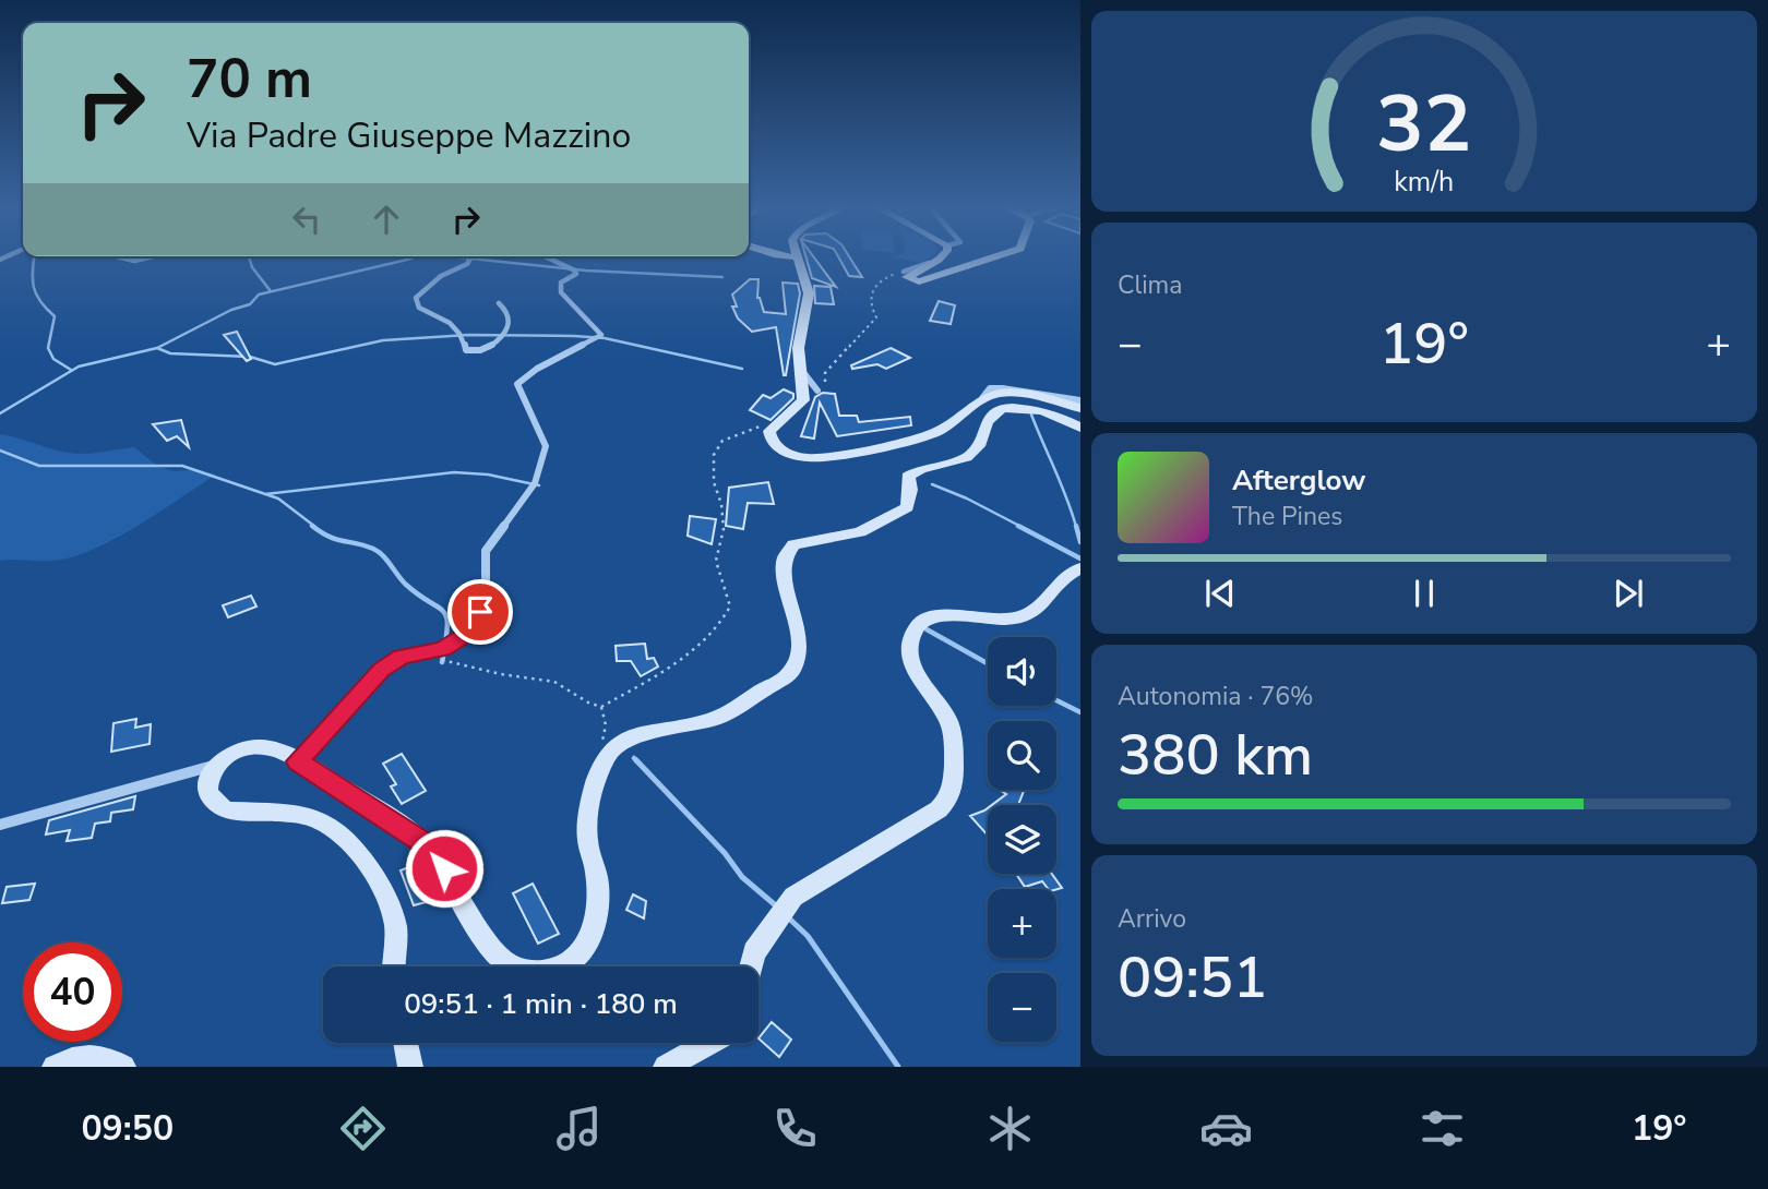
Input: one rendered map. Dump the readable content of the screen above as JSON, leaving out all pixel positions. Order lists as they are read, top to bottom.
{
  "page": {
    "turn": ["70 m", "Via Padre Giuseppe Mazzino"],
    "tile": [
      "Clima",
      ["Autonomia · 76%", "380 km"],
      ["Arrivo", "09:51"]
    ],
    "heat": ["−", "19°", "+"],
    "song": ["Afterglow", "The Pines"],
    "map_buttons": ["+", "−"],
    "limit": "40",
    "trip": "09:51 · 1 min · 180 m",
    "tabs": ["09:50", "19°"],
    "gauge": ["32", "km/h"]
  }
}
